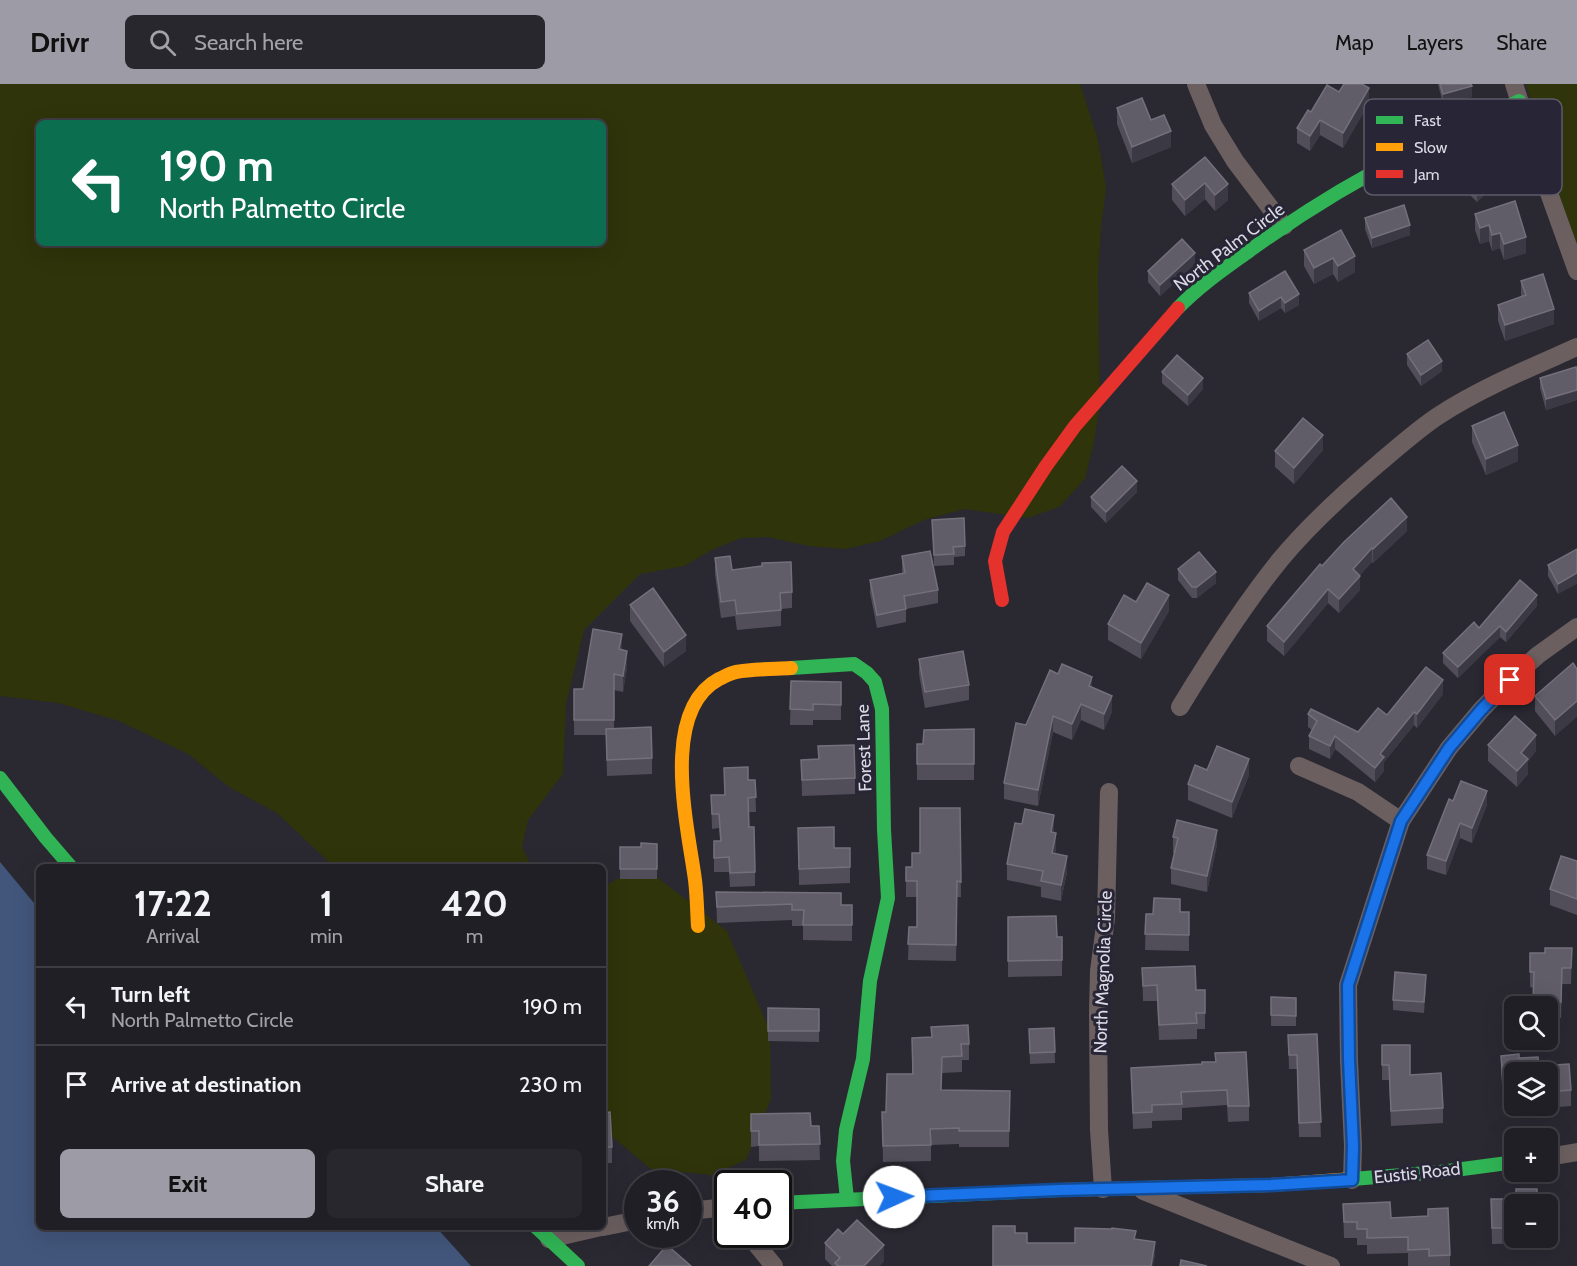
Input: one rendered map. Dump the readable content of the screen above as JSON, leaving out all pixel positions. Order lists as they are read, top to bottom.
{
  "streets": {
    "street": [
      "North Palm Circle",
      "Forest Lane",
      "North Magnolia Circle",
      "Eustis Road"
    ]
  },
  "crossings": [
    ["Forest Lane", "Eustis Road"],
    ["North Magnolia Circle", "Eustis Road"]
  ],
  "legend": ["Fast", "Slow", "Jam"],
  "page": {
    "header": "Drivr",
    "search": "Search here",
    "nav": ["Map", "Layers", "Share"],
    "turn": ["190 m", "North Palmetto Circle"],
    "eta": [
      "17:22",
      "Arrival",
      "1",
      "min",
      "420",
      "m"
    ],
    "list": [
      {
        "name": "Turn left",
        "note": "North Palmetto Circle",
        "value": "190 m"
      },
      {
        "name": "Arrive at destination",
        "value": "230 m"
      }
    ],
    "map_buttons": ["+", "−"],
    "buttons": ["Exit", "Share"],
    "speed": "36 km/h",
    "limit": "40"
  }
}
